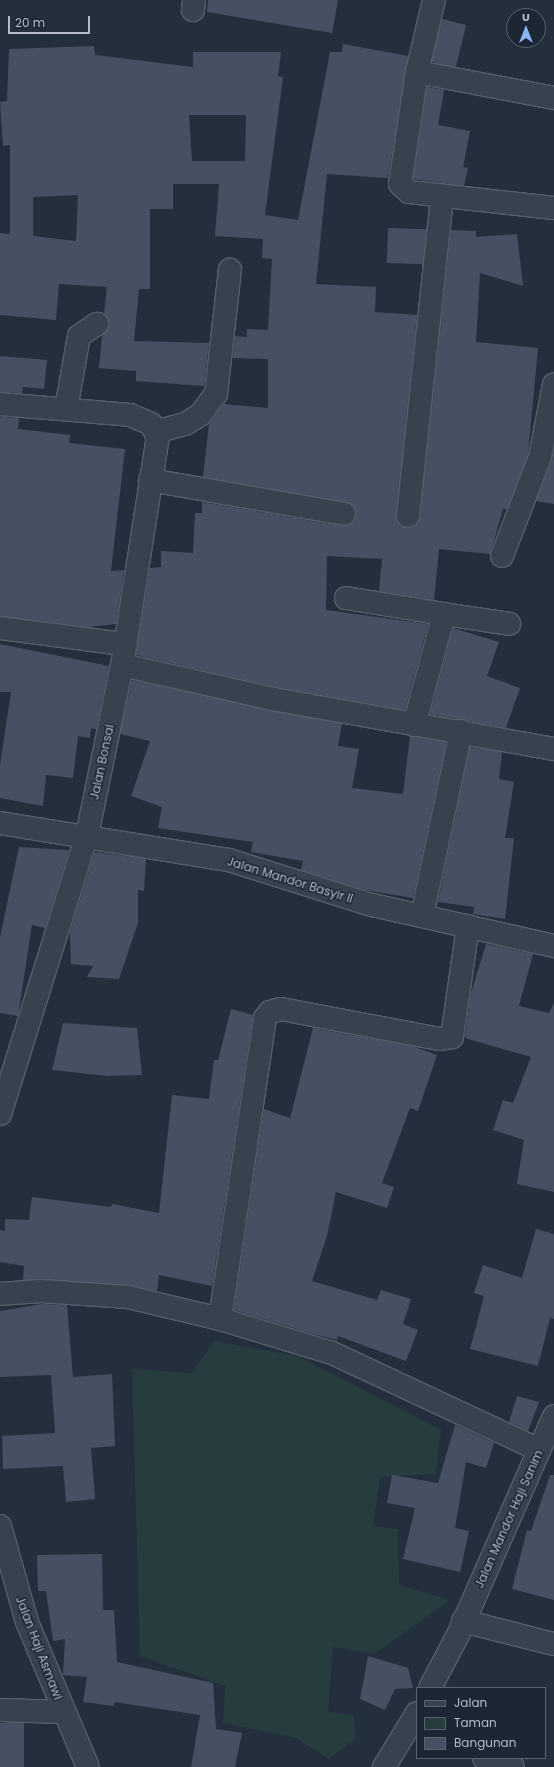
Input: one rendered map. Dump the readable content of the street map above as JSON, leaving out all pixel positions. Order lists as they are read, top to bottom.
{
  "streets": {
    "street": [
      "Jalan Bonsai",
      "Jalan Mandor Basyir II",
      "Jalan Mandor Haji Sanim",
      "Jalan Haji Asmawi"
    ]
  },
  "crossings": [
    ["Jalan Bonsai", "Jalan Mandor Basyir II"]
  ],
  "legend": ["Jalan", "Taman", "Bangunan"],
  "scale_bar": "20 m",
  "north": "top"
}
